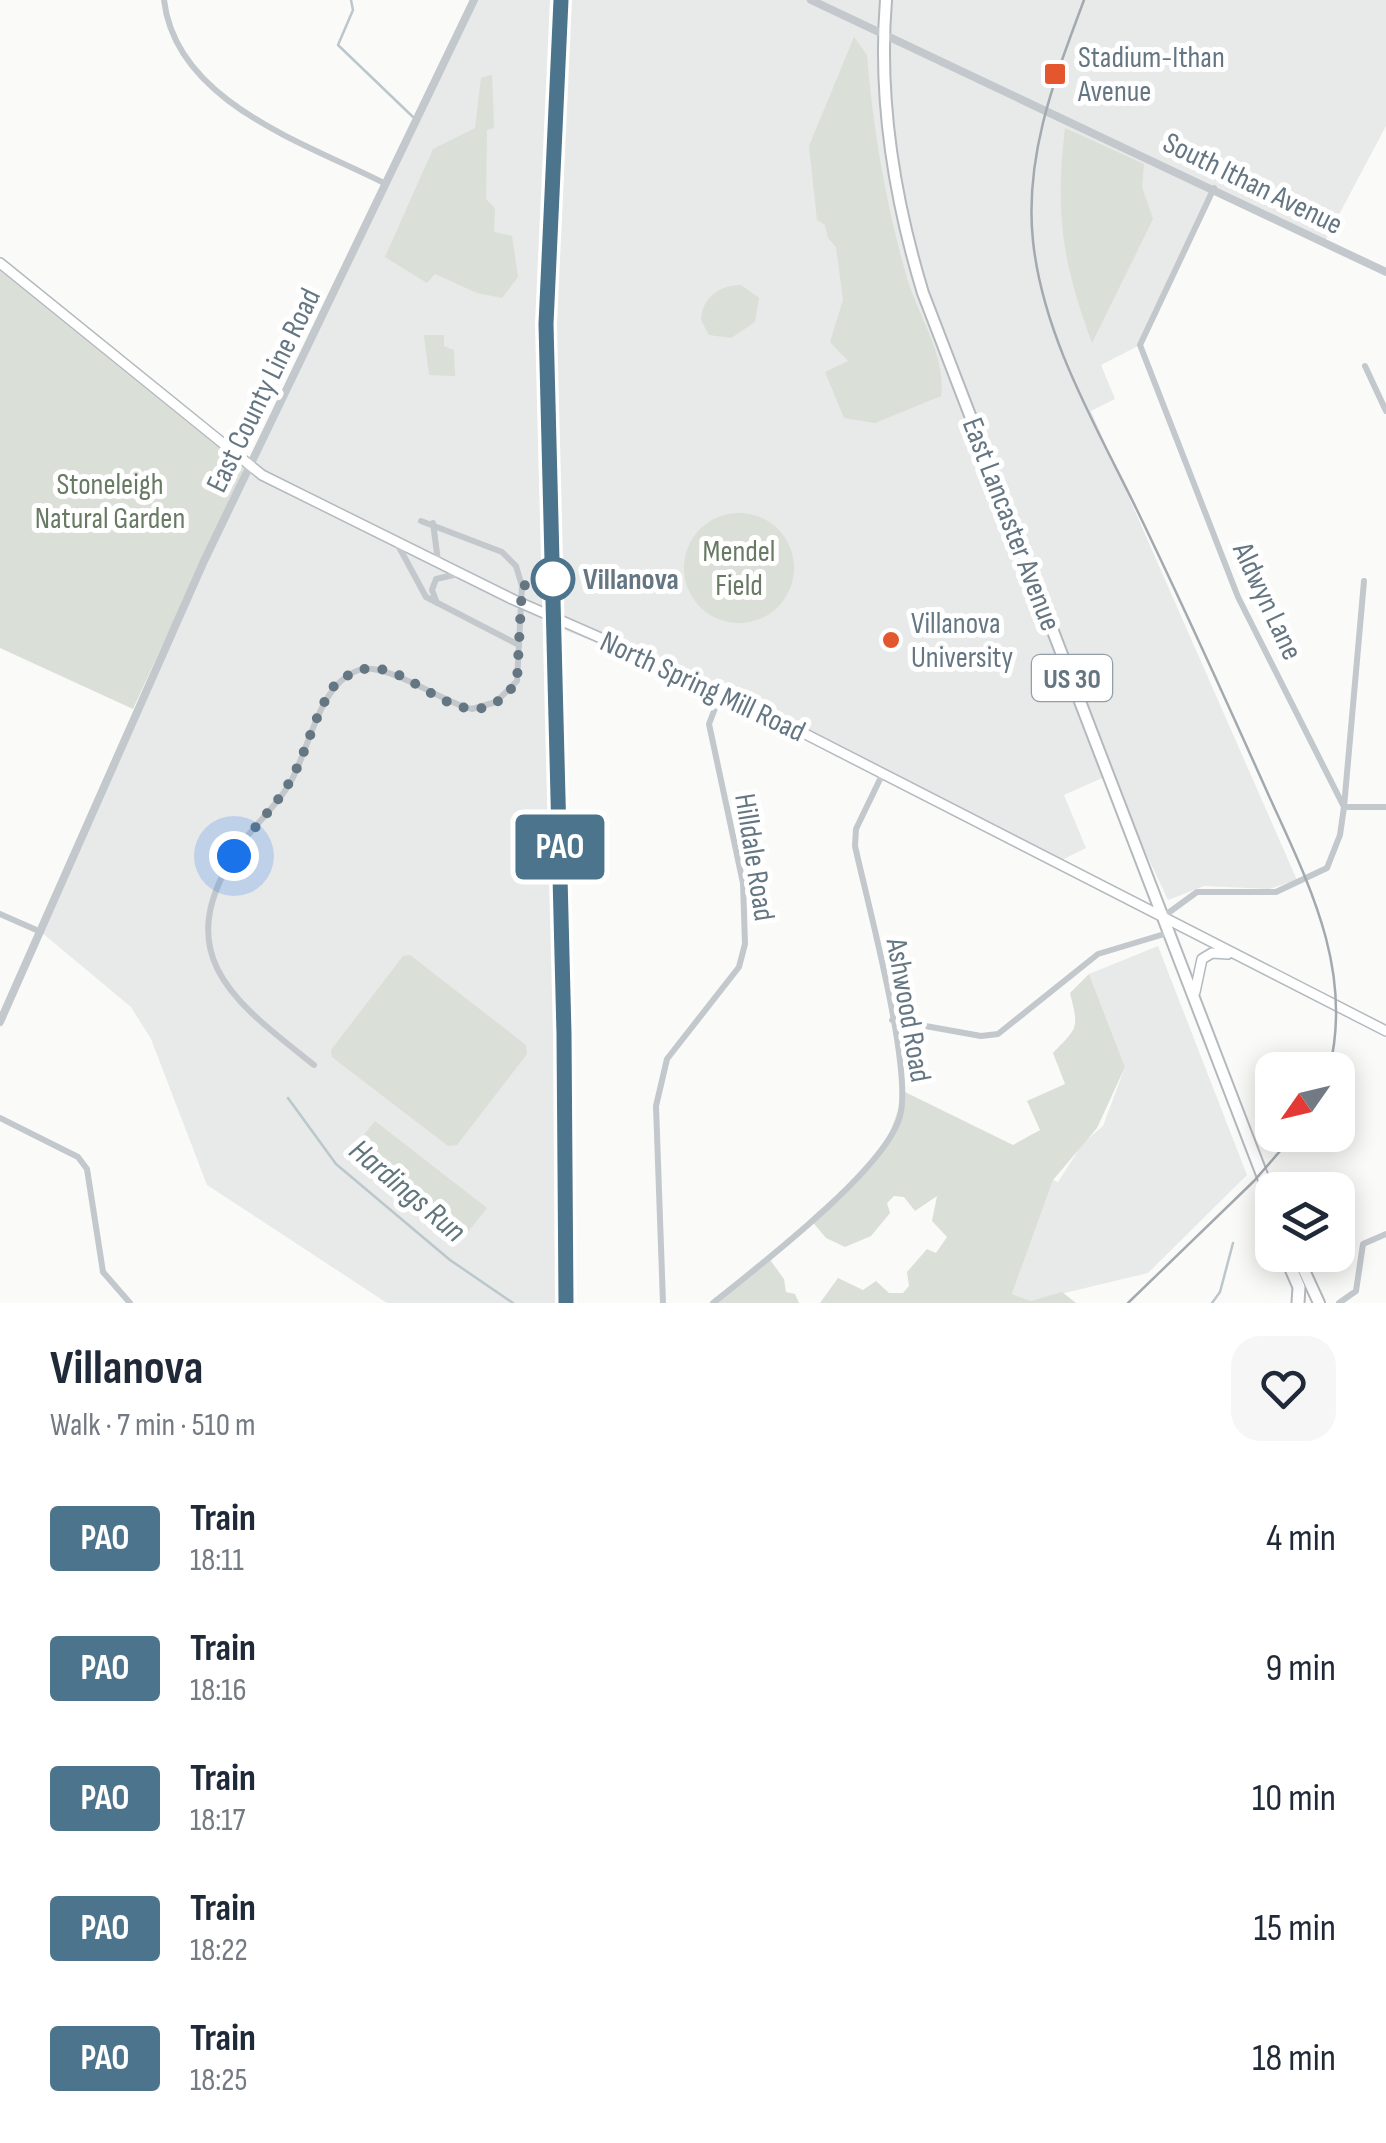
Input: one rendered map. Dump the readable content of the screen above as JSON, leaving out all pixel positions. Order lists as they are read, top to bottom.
{
  "streets": {
    "highway": ["East Lancaster Avenue", "US 30"],
    "main road": ["North Spring Mill Road"],
    "street": [
      "South Ithan Avenue",
      "East County Line Road",
      "Aldwyn Lane",
      "Hilldale Road",
      "Ashwood Road"
    ]
  },
  "crossings": [
    ["South Ithan Avenue", "East Lancaster Avenue"],
    ["South Ithan Avenue", "Aldwyn Lane"],
    ["East County Line Road", "North Spring Mill Road"],
    ["East Lancaster Avenue", "North Spring Mill Road"],
    ["North Spring Mill Road", "Hilldale Road"],
    ["North Spring Mill Road", "Ashwood Road"]
  ],
  "water": ["Hardings Run"],
  "parks": ["Stoneleigh Natural Garden", "Mendel Field"],
  "places": {
    "transit": ["Stadium-Ithan Avenue"],
    "other": ["Villanova", "Villanova University"]
  },
  "north": "bottom left",
  "page": {
    "on_map": "PAO",
    "heading": ["Villanova", "Walk · 7 min · 510 m"],
    "list": [
      {
        "mark": "PAO",
        "name": "Train",
        "note": "18:11",
        "value": "4 min"
      },
      {
        "mark": "PAO",
        "name": "Train",
        "note": "18:16",
        "value": "9 min"
      },
      {
        "mark": "PAO",
        "name": "Train",
        "note": "18:17",
        "value": "10 min"
      },
      {
        "mark": "PAO",
        "name": "Train",
        "note": "18:22",
        "value": "15 min"
      },
      {
        "mark": "PAO",
        "name": "Train",
        "note": "18:25",
        "value": "18 min"
      }
    ]
  }
}
